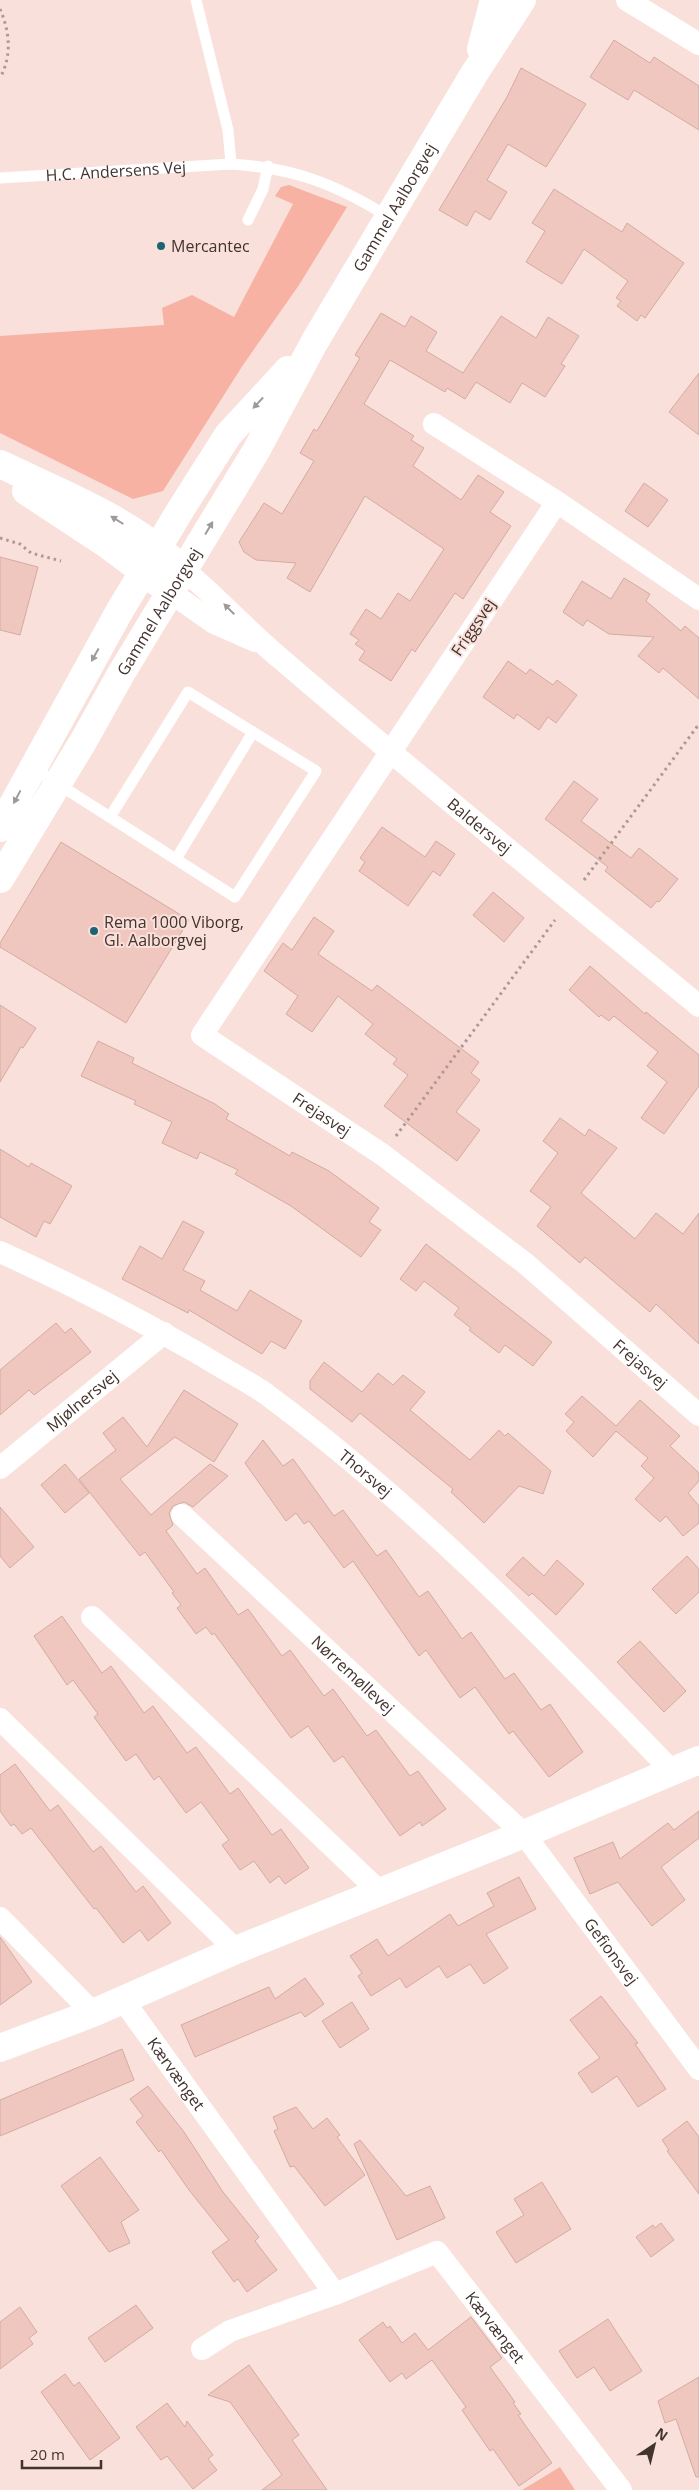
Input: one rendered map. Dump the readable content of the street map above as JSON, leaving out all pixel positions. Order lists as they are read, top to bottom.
{
  "streets": {
    "street": [
      "Gammel Aalborgvej",
      "Friggsvej",
      "Baldersvej",
      "Frejasvej",
      "Mjølnersvej",
      "Thorsvej",
      "Nørremøllevej",
      "Gefionsvej",
      "Kærvænget"
    ],
    "lane": ["H.C. Andersens Vej"]
  },
  "crossings": [
    ["H.C. Andersens Vej", "Gammel Aalborgvej"],
    ["Gammel Aalborgvej", "Baldersvej"],
    ["Friggsvej", "Baldersvej"],
    ["Friggsvej", "Frejasvej"],
    ["Baldersvej", "Frejasvej"],
    ["Mjølnersvej", "Thorsvej"],
    ["Nørremøllevej", "Gefionsvej"]
  ],
  "places": ["Mercantec", "Rema 1000 Viborg, Gl. Aalborgvej"],
  "scale_bar": "20 m",
  "north": "top right"
}
